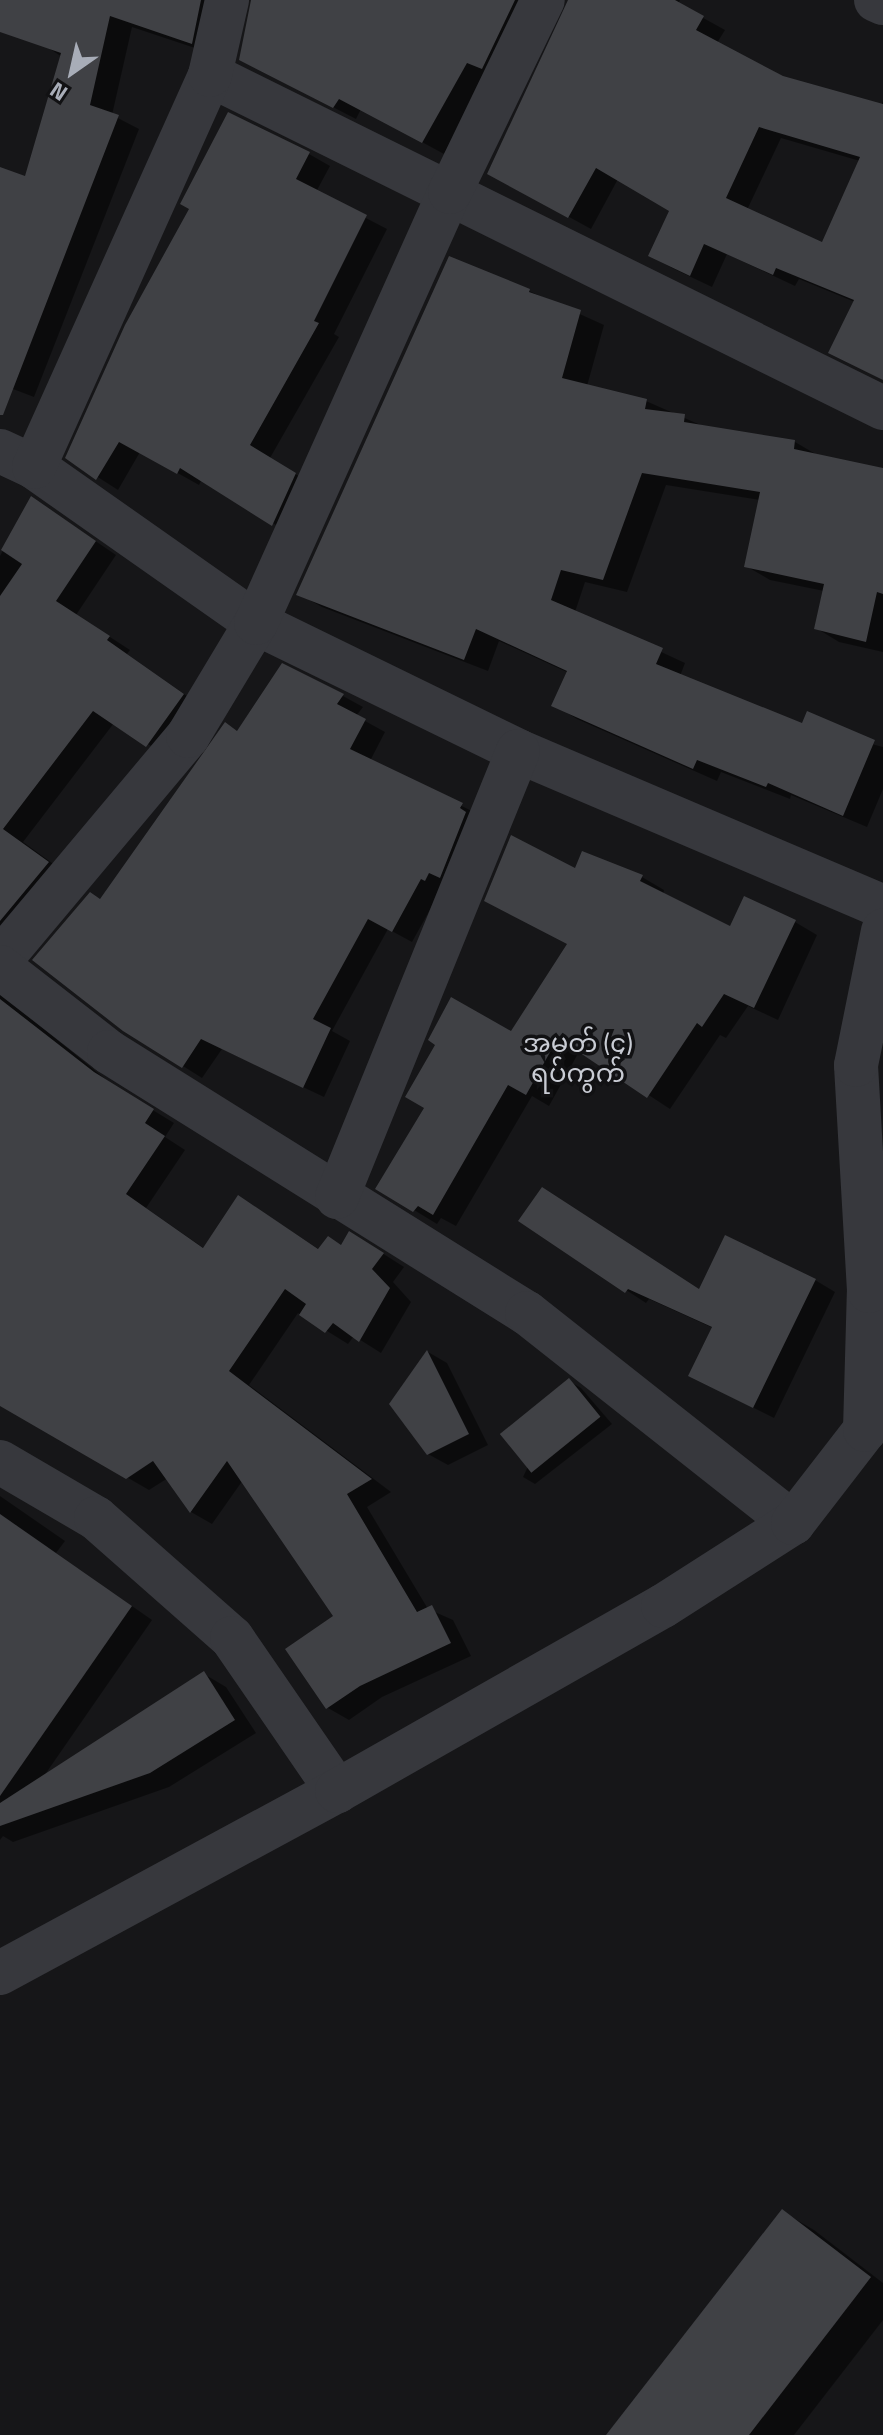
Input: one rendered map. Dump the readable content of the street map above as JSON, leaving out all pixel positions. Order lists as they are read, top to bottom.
{
  "districts": ["အမှတ် (၄) ရပ်ကွက်"],
  "north": "bottom left"
}
